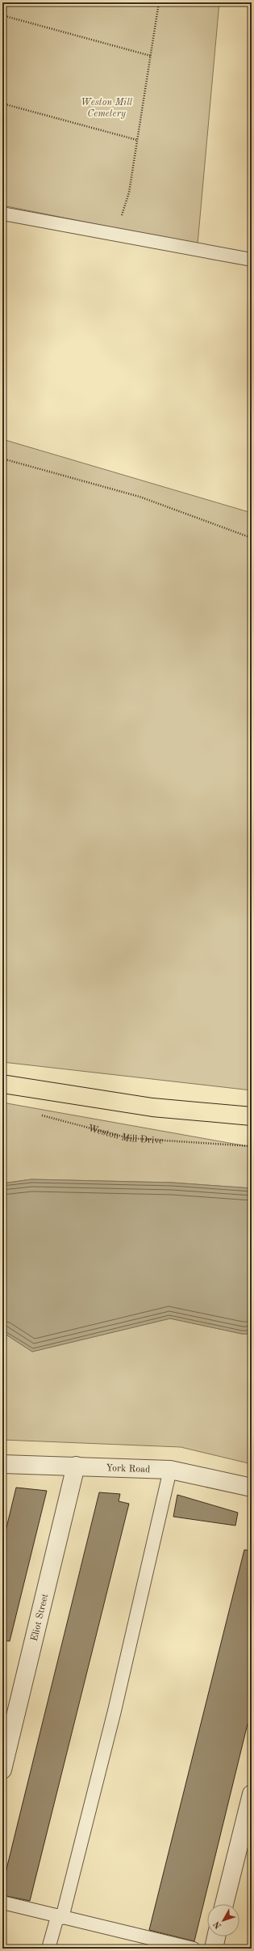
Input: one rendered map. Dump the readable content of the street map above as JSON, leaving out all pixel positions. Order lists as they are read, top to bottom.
{
  "streets": {
    "street": ["York Road", "Eliot Street"],
    "path": ["Weston Mill Drive"]
  },
  "crossings": [
    ["York Road", "Eliot Street"]
  ],
  "parks": ["Weston Mill Cemetery"],
  "north": "bottom left"
}
